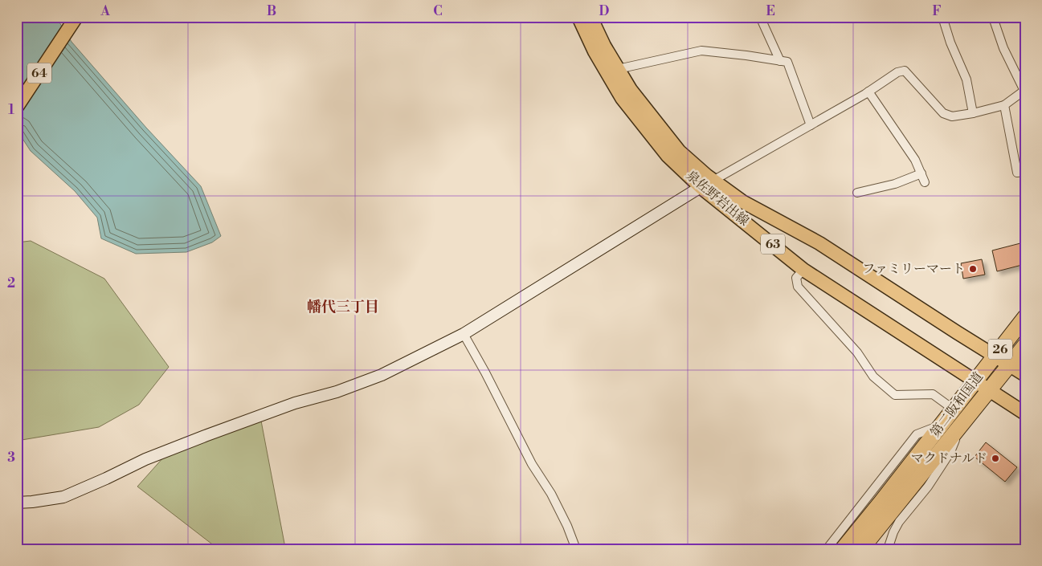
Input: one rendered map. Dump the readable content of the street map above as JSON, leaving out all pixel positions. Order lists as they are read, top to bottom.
{
  "streets": {
    "highway": ["26", "第二阪和国道"],
    "main road": ["64", "泉佐野岩出線", "63"]
  },
  "crossings": [
    ["泉佐野岩出線", "第二阪和国道"]
  ],
  "districts": ["幡代三丁目"],
  "places": ["ファミリーマート", "マクドナルド"],
  "grid": {
    "columns": [
      "A",
      "B",
      "C",
      "D",
      "E",
      "F"
    ],
    "rows": ["1", "2", "3"]
  }
}
